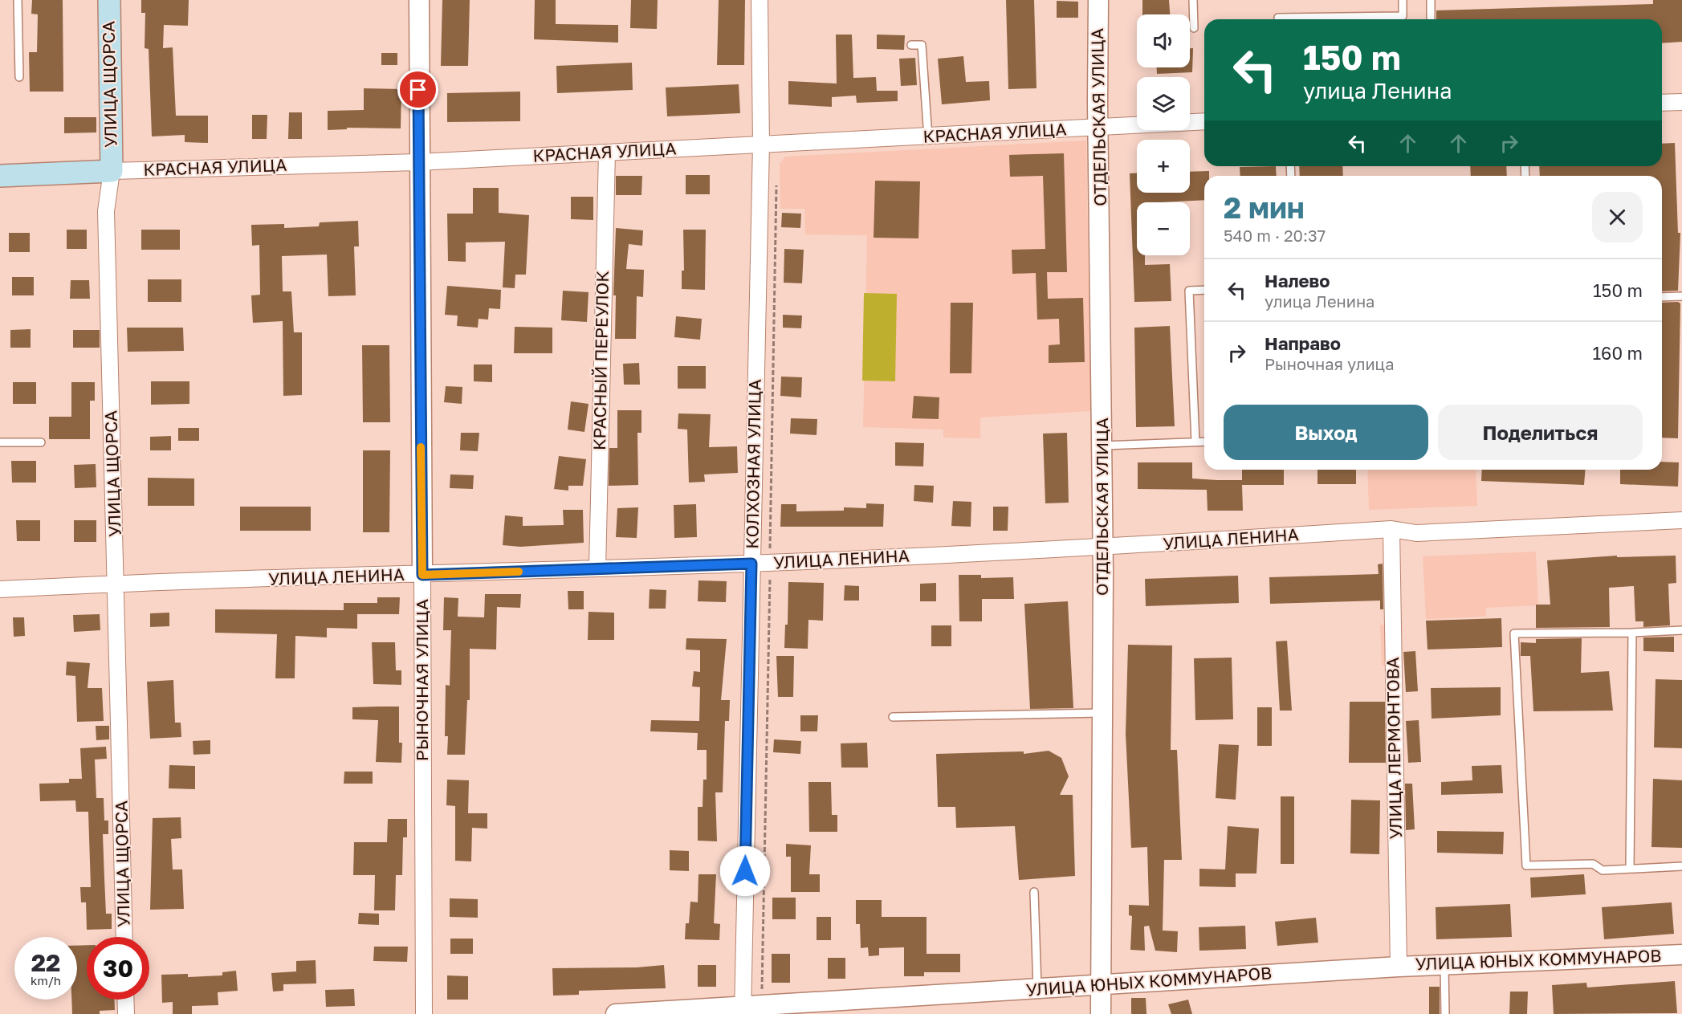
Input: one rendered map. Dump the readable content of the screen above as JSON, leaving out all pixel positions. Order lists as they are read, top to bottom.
{
  "streets": {
    "main road": ["УЛИЦА ЩОРСА", "КРАСНАЯ УЛИЦА"],
    "street": [
      "ОТДЕЛЬСКАЯ УЛИЦА",
      "КРАСНЫЙ ПЕРЕУЛОК",
      "КОЛХОЗНАЯ УЛИЦА",
      "УЛИЦА ЛЕНИНА",
      "РЫНОЧНАЯ УЛИЦА",
      "УЛИЦА ЛЕРМОНТОВА",
      "УЛИЦА ЮНЫХ КОММУНАРОВ"
    ]
  },
  "crossings": [
    ["УЛИЦА ЩОРСА", "КРАСНАЯ УЛИЦА"],
    ["УЛИЦА ЩОРСА", "УЛИЦА ЛЕНИНА"],
    ["ОТДЕЛЬСКАЯ УЛИЦА", "КРАСНАЯ УЛИЦА"],
    ["ОТДЕЛЬСКАЯ УЛИЦА", "УЛИЦА ЛЕНИНА"],
    ["ОТДЕЛЬСКАЯ УЛИЦА", "УЛИЦА ЮНЫХ КОММУНАРОВ"],
    ["КРАСНАЯ УЛИЦА", "КРАСНЫЙ ПЕРЕУЛОК"],
    ["КРАСНАЯ УЛИЦА", "КОЛХОЗНАЯ УЛИЦА"],
    ["КРАСНАЯ УЛИЦА", "РЫНОЧНАЯ УЛИЦА"],
    ["КРАСНЫЙ ПЕРЕУЛОК", "УЛИЦА ЛЕНИНА"],
    ["КОЛХОЗНАЯ УЛИЦА", "УЛИЦА ЛЕНИНА"],
    ["КОЛХОЗНАЯ УЛИЦА", "УЛИЦА ЮНЫХ КОММУНАРОВ"],
    ["УЛИЦА ЛЕНИНА", "РЫНОЧНАЯ УЛИЦА"],
    ["УЛИЦА ЛЕНИНА", "УЛИЦА ЛЕРМОНТОВА"],
    ["УЛИЦА ЛЕРМОНТОВА", "УЛИЦА ЮНЫХ КОММУНАРОВ"]
  ],
  "page": {
    "map_buttons": ["+", "−"],
    "turn": ["150 m", "улица Ленина"],
    "heading": ["2 мин", "540 m · 20:37"],
    "list": [
      {
        "name": "Налево",
        "note": "улица Ленина",
        "value": "150 m"
      },
      {
        "name": "Направо",
        "note": "Рыночная улица",
        "value": "160 m"
      }
    ],
    "buttons": ["Выход", "Поделиться"],
    "speed": "22 km/h",
    "limit": "30"
  }
}
